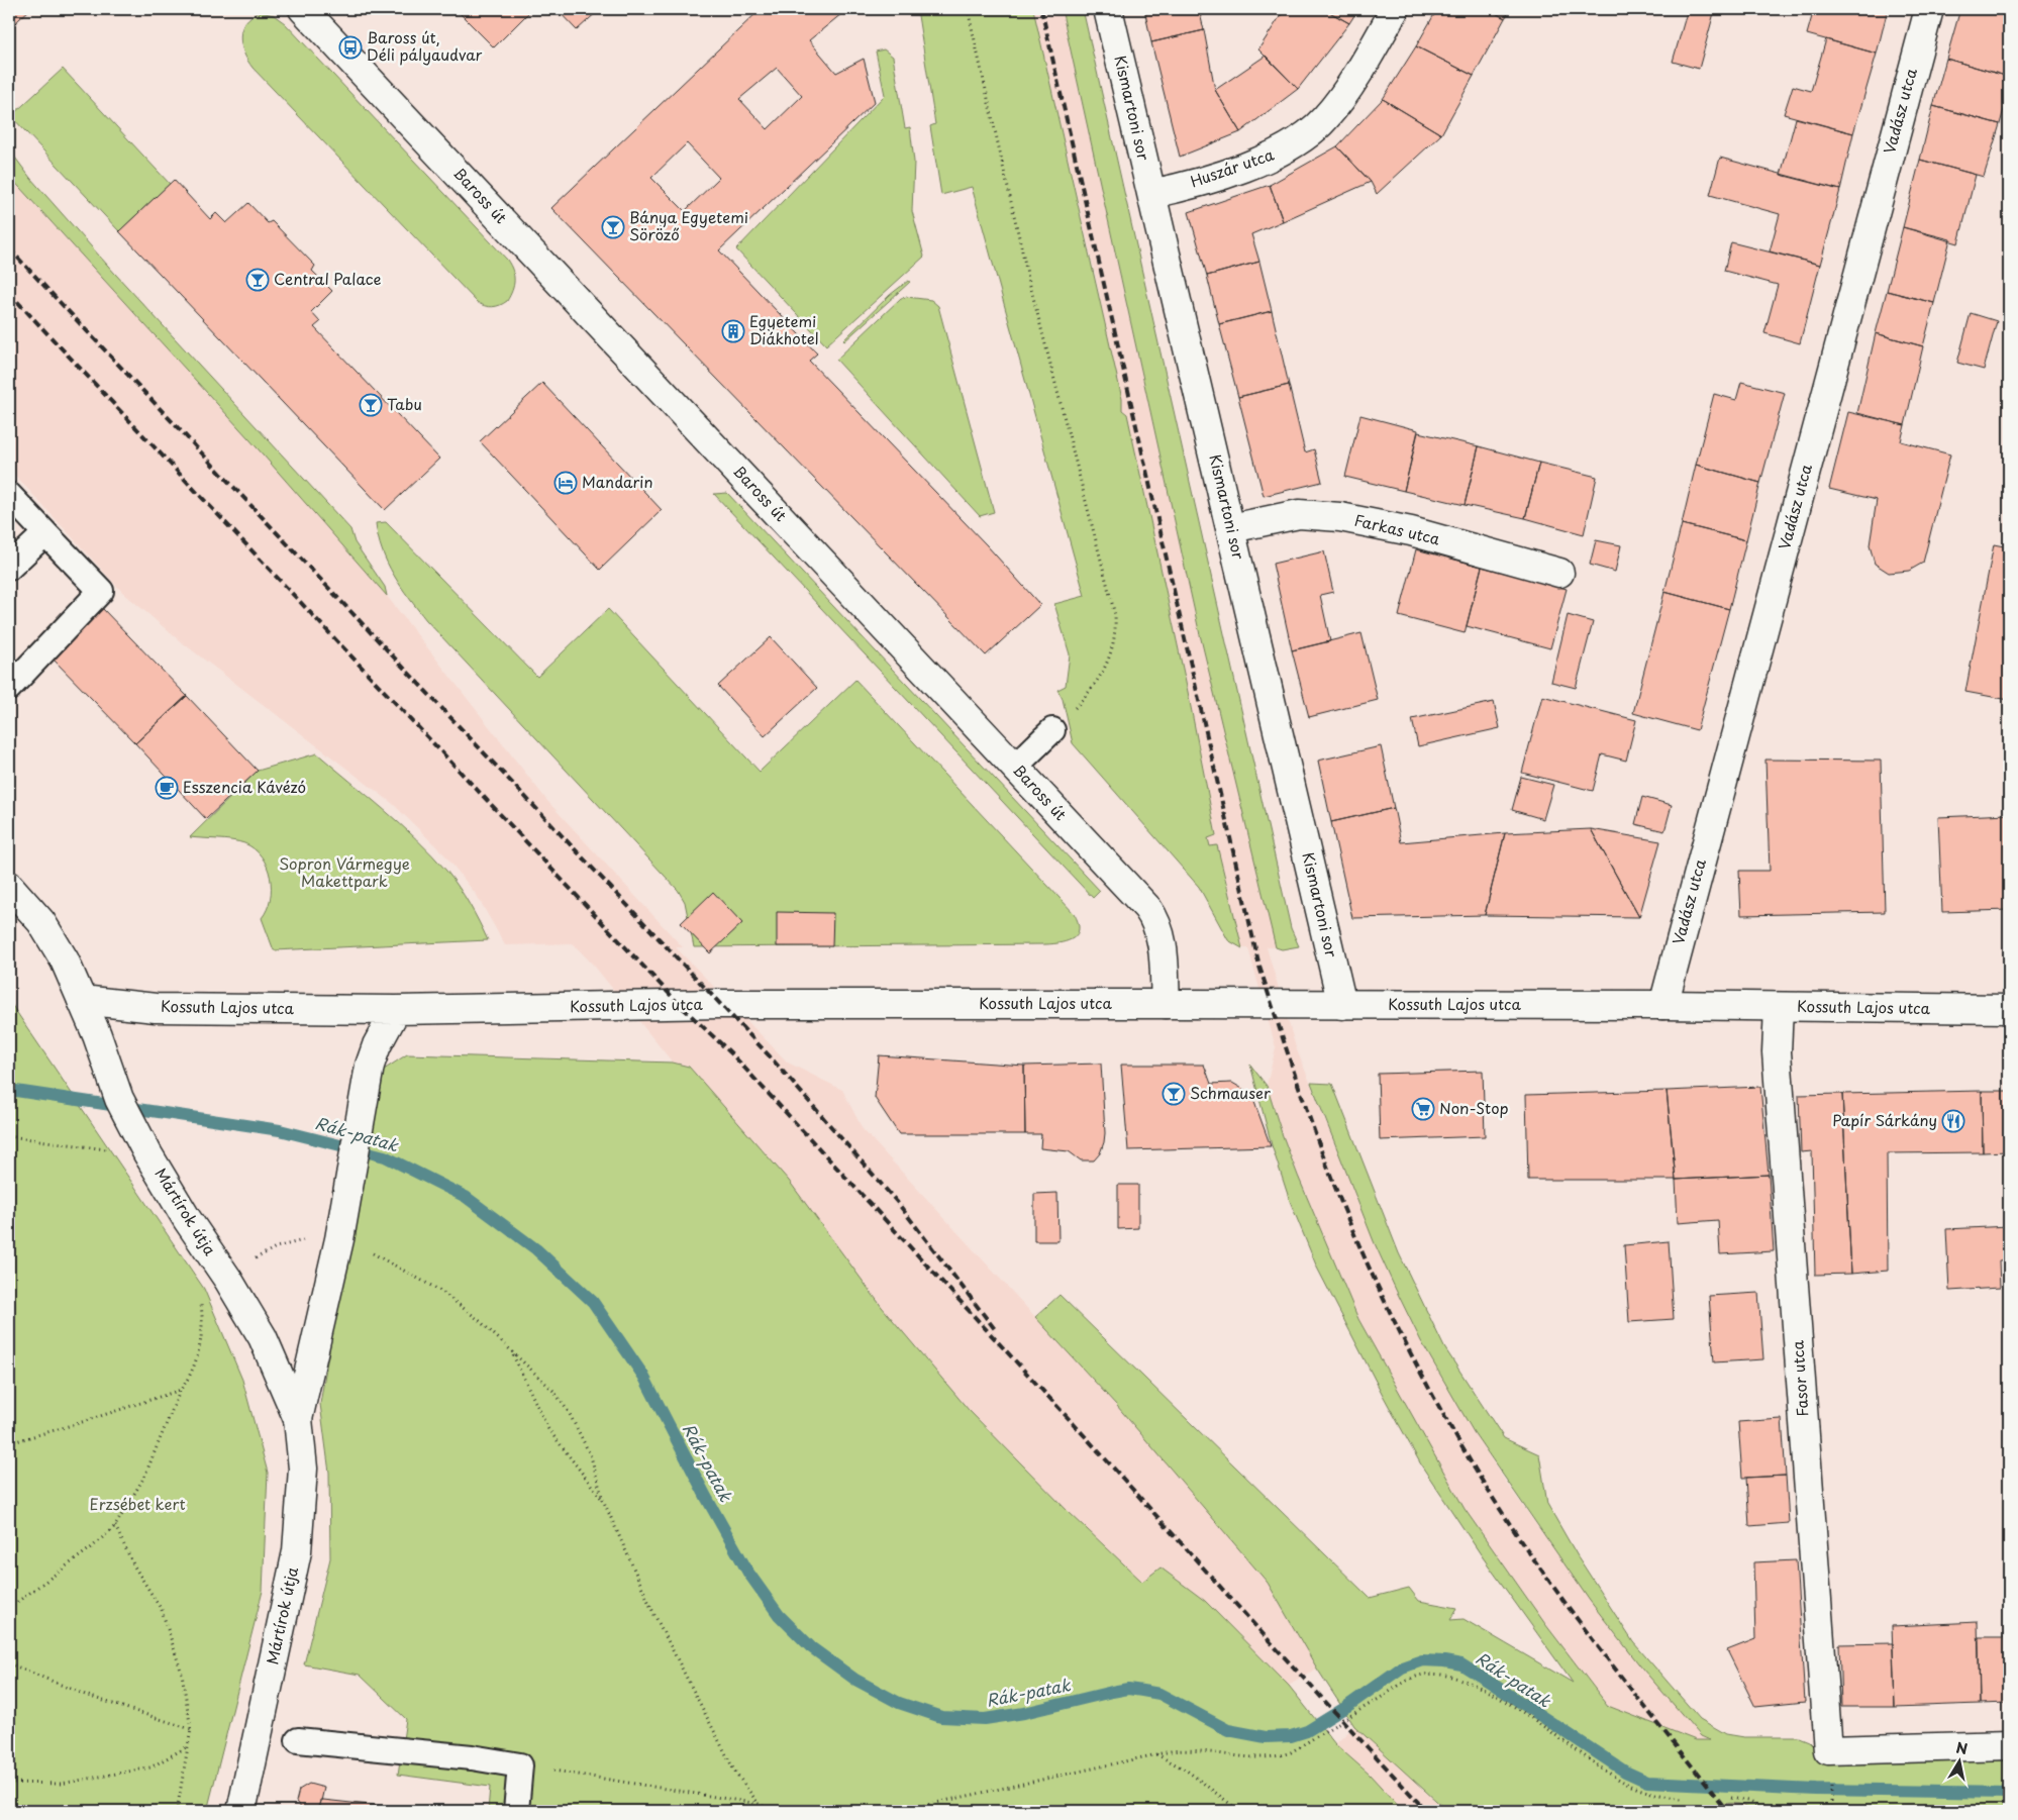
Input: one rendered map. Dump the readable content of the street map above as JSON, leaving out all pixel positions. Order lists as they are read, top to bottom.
{
  "streets": {
    "street": [
      "Kismartoni sor",
      "Vadász utca",
      "Huszár utca",
      "Baross út",
      "Farkas utca",
      "Kossuth Lajos utca",
      "Mártírok útja",
      "Fasor utca"
    ]
  },
  "crossings": [
    ["Kismartoni sor", "Huszár utca"],
    ["Kismartoni sor", "Farkas utca"],
    ["Kismartoni sor", "Kossuth Lajos utca"],
    ["Vadász utca", "Kossuth Lajos utca"],
    ["Baross út", "Kossuth Lajos utca"],
    ["Kossuth Lajos utca", "Mártírok útja"],
    ["Kossuth Lajos utca", "Fasor utca"]
  ],
  "water": ["Rák-patak"],
  "parks": ["Sopron Vármegye Makettpark", "Erzsébet kert"],
  "places": {
    "bus stop": ["Baross út, Déli pályaudvar"],
    "bar": [
      "Bánya Egyetemi Söröző",
      "Central Palace",
      "Tabu",
      "Schmauser"
    ],
    "building": ["Egyetemi Diákhotel"],
    "hotel": ["Mandarin"],
    "cafe": ["Esszencia Kávézó"],
    "supermarket": ["Non-Stop"],
    "restaurant": ["Papír Sárkány"]
  },
  "north": "top"
}
